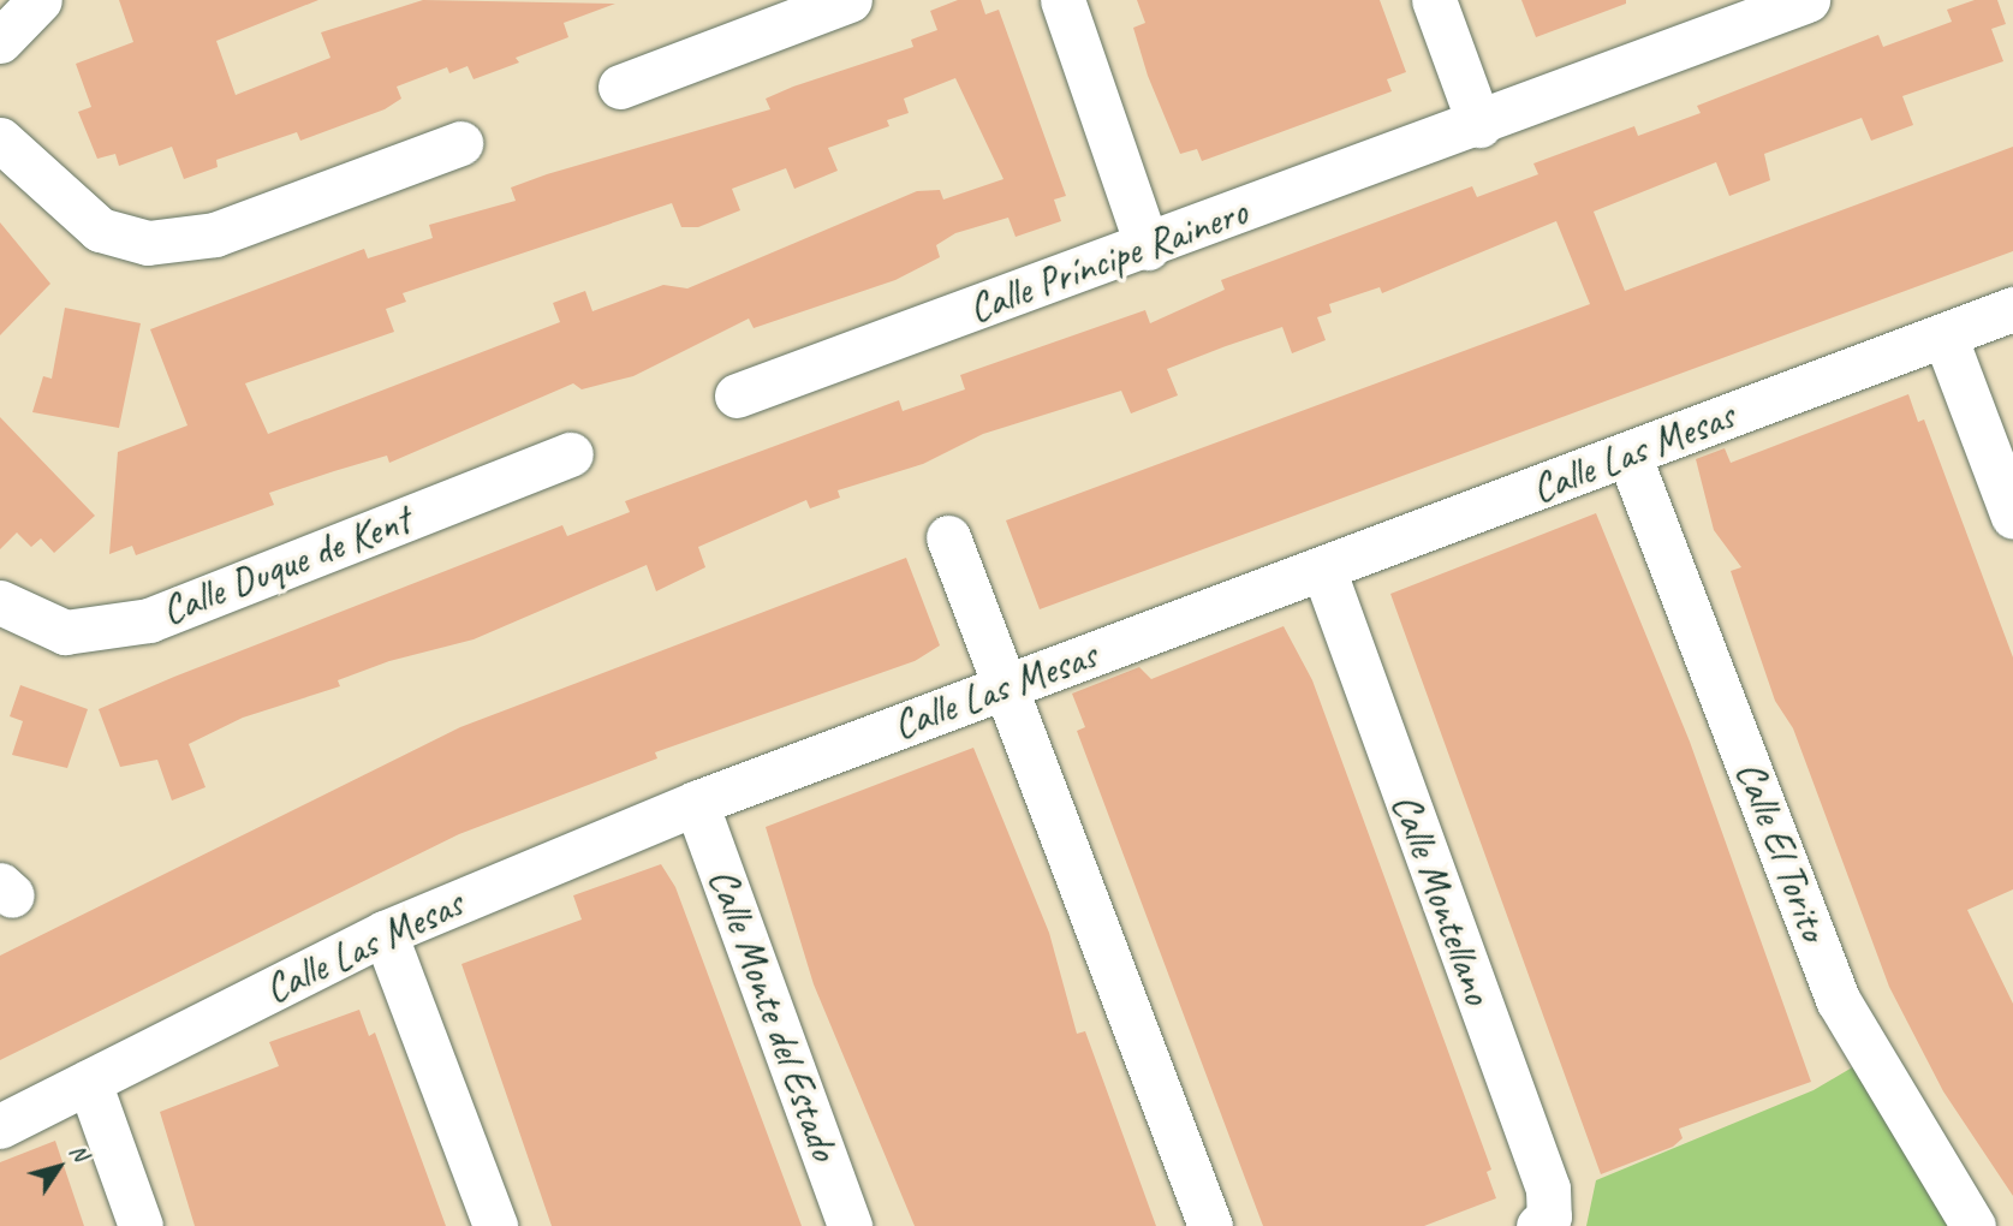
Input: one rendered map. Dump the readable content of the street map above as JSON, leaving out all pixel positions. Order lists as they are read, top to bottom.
{
  "streets": {
    "street": [
      "Calle Príncipe Rainero",
      "Calle Las Mesas",
      "Calle Duque de Kent",
      "Calle El Torito",
      "Calle Montellano",
      "Calle Monte del Estado"
    ]
  },
  "crossings": [
    ["Calle Las Mesas", "Calle El Torito"],
    ["Calle Las Mesas", "Calle Montellano"],
    ["Calle Las Mesas", "Calle Monte del Estado"]
  ],
  "north": "top right"
}
